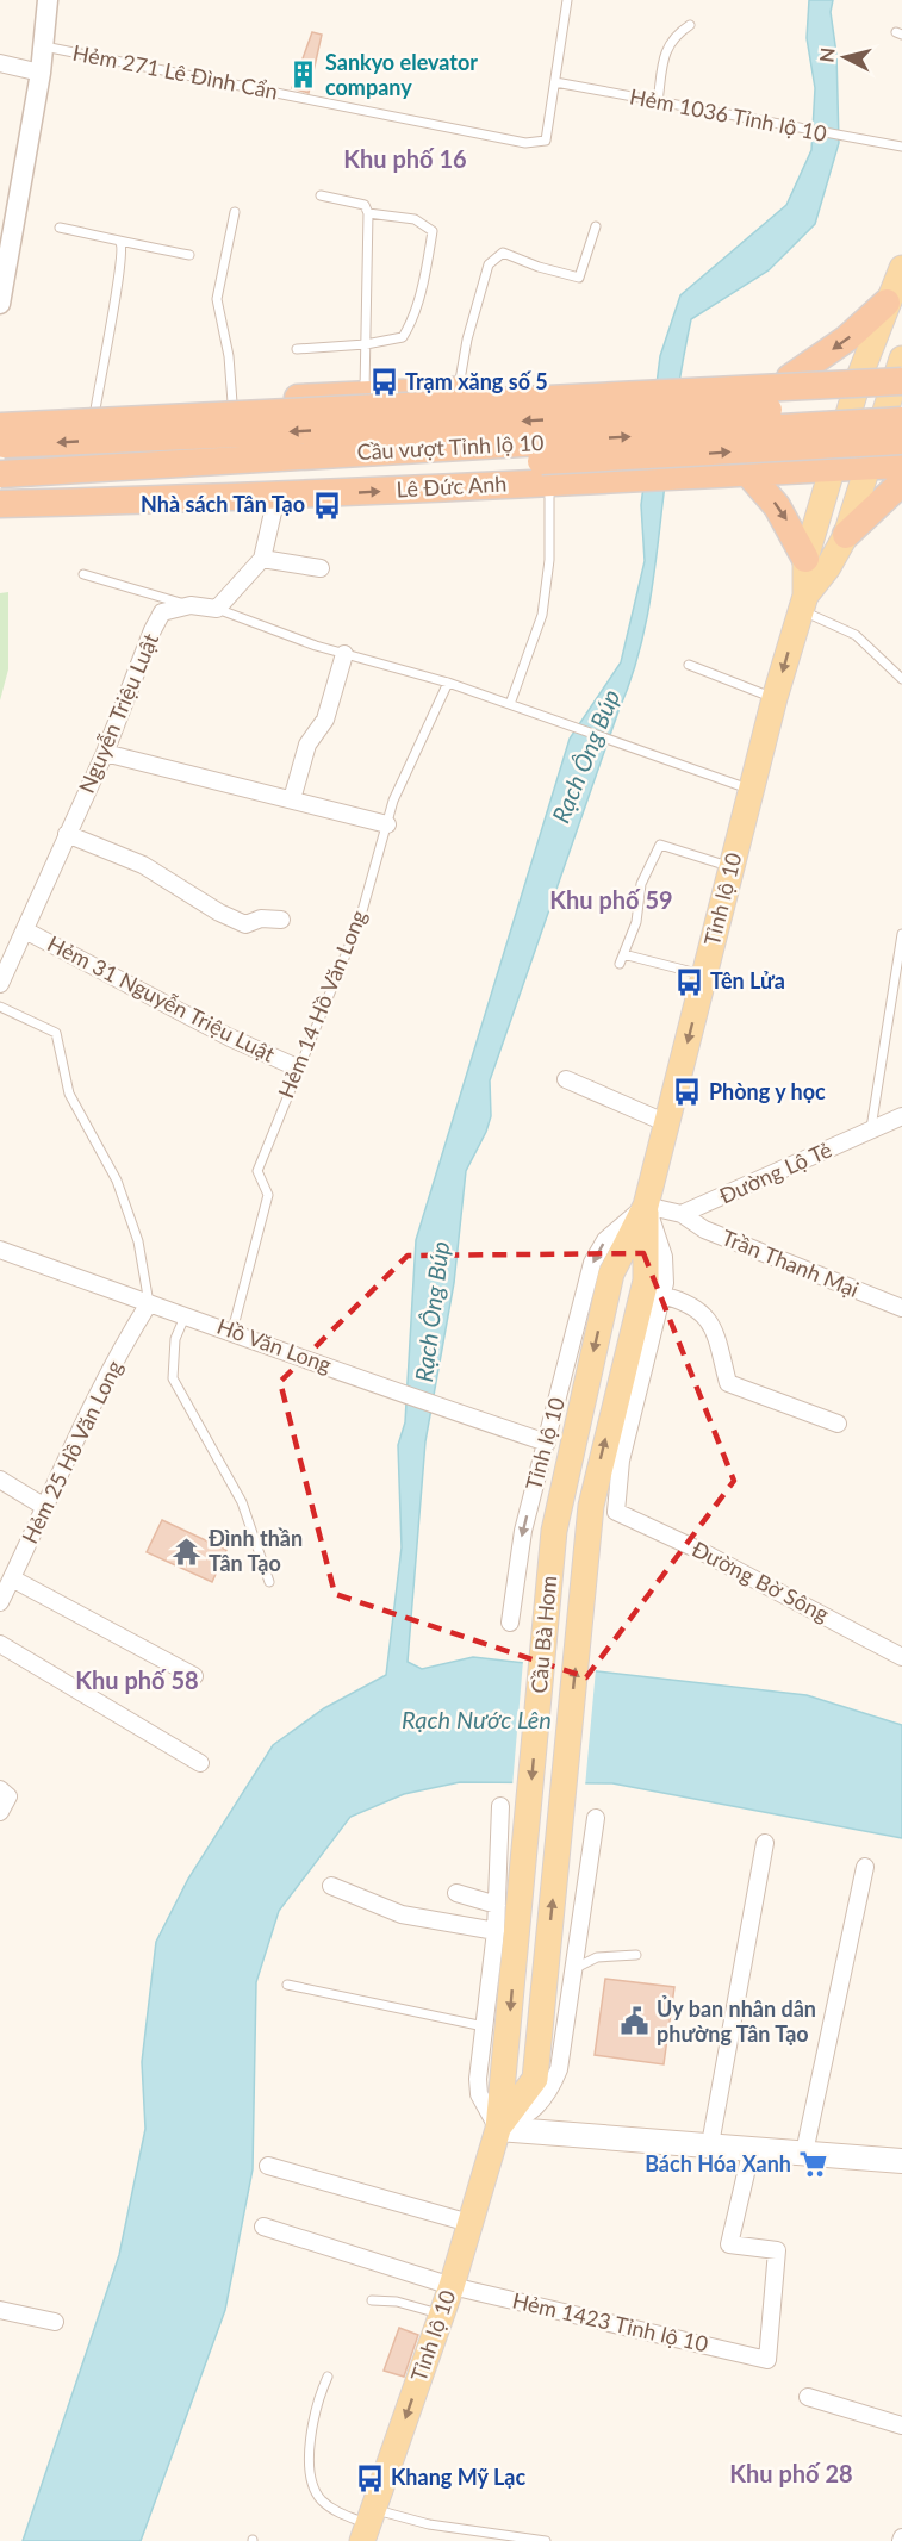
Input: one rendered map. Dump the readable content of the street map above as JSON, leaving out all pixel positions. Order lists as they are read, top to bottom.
{
  "streets": {
    "highway": ["Cầu vượt Tỉnh lộ 10", "Lê Đức Anh"],
    "main road": ["Tỉnh lộ 10", "Cầu Bà Hom"],
    "street": [
      "Nguyễn Triệu Luật",
      "Hẻm 31 Nguyễn Triệu Luật",
      "Đường Lộ Tẻ",
      "Trần Thanh Mại",
      "Hồ Văn Long",
      "Hẻm 25 Hồ Văn Long",
      "Đường Bờ Sông",
      "Hẻm 1423 Tỉnh lộ 10"
    ],
    "lane": ["Hẻm 271 Lê Đình Cẩn", "Hẻm 1036 Tỉnh lộ 10", "Hẻm 14 Hồ Văn Long"]
  },
  "crossings": [
    ["Hẻm 271 Lê Đình Cẩn", "Hẻm 1036 Tỉnh lộ 10"],
    ["Cầu vượt Tỉnh lộ 10", "Tỉnh lộ 10"],
    ["Lê Đức Anh", "Tỉnh lộ 10"],
    ["Nguyễn Triệu Luật", "Hẻm 31 Nguyễn Triệu Luật"],
    ["Tỉnh lộ 10", "Hồ Văn Long"],
    ["Tỉnh lộ 10", "Đường Bờ Sông"],
    ["Tỉnh lộ 10", "Cầu Bà Hom"],
    ["Tỉnh lộ 10", "Hẻm 1423 Tỉnh lộ 10"],
    ["Hẻm 31 Nguyễn Triệu Luật", "Hẻm 14 Hồ Văn Long"],
    ["Hẻm 14 Hồ Văn Long", "Hồ Văn Long"],
    ["Đường Lộ Tẻ", "Trần Thanh Mại"],
    ["Hồ Văn Long", "Hẻm 25 Hồ Văn Long"]
  ],
  "one_way": ["Tỉnh lộ 10"],
  "districts": [
    "Khu phố 16",
    "Khu phố 59",
    "Khu phố 58",
    "Khu phố 28"
  ],
  "water": ["Rạch Ông Búp", "Rạch Nước Lên"],
  "places": {
    "building": ["Sankyo elevator company"],
    "bus stop": [
      "Trạm xăng số 5",
      "Nhà sách Tân Tạo",
      "Tên Lửa",
      "Phòng y học",
      "Khang Mỹ Lạc"
    ],
    "temple": ["Đình thần Tân Tạo"],
    "public building": ["Ủy ban nhân dân phường Tân Tạo"],
    "supermarket": ["Bách Hóa Xanh"]
  },
  "north": "left"
}
